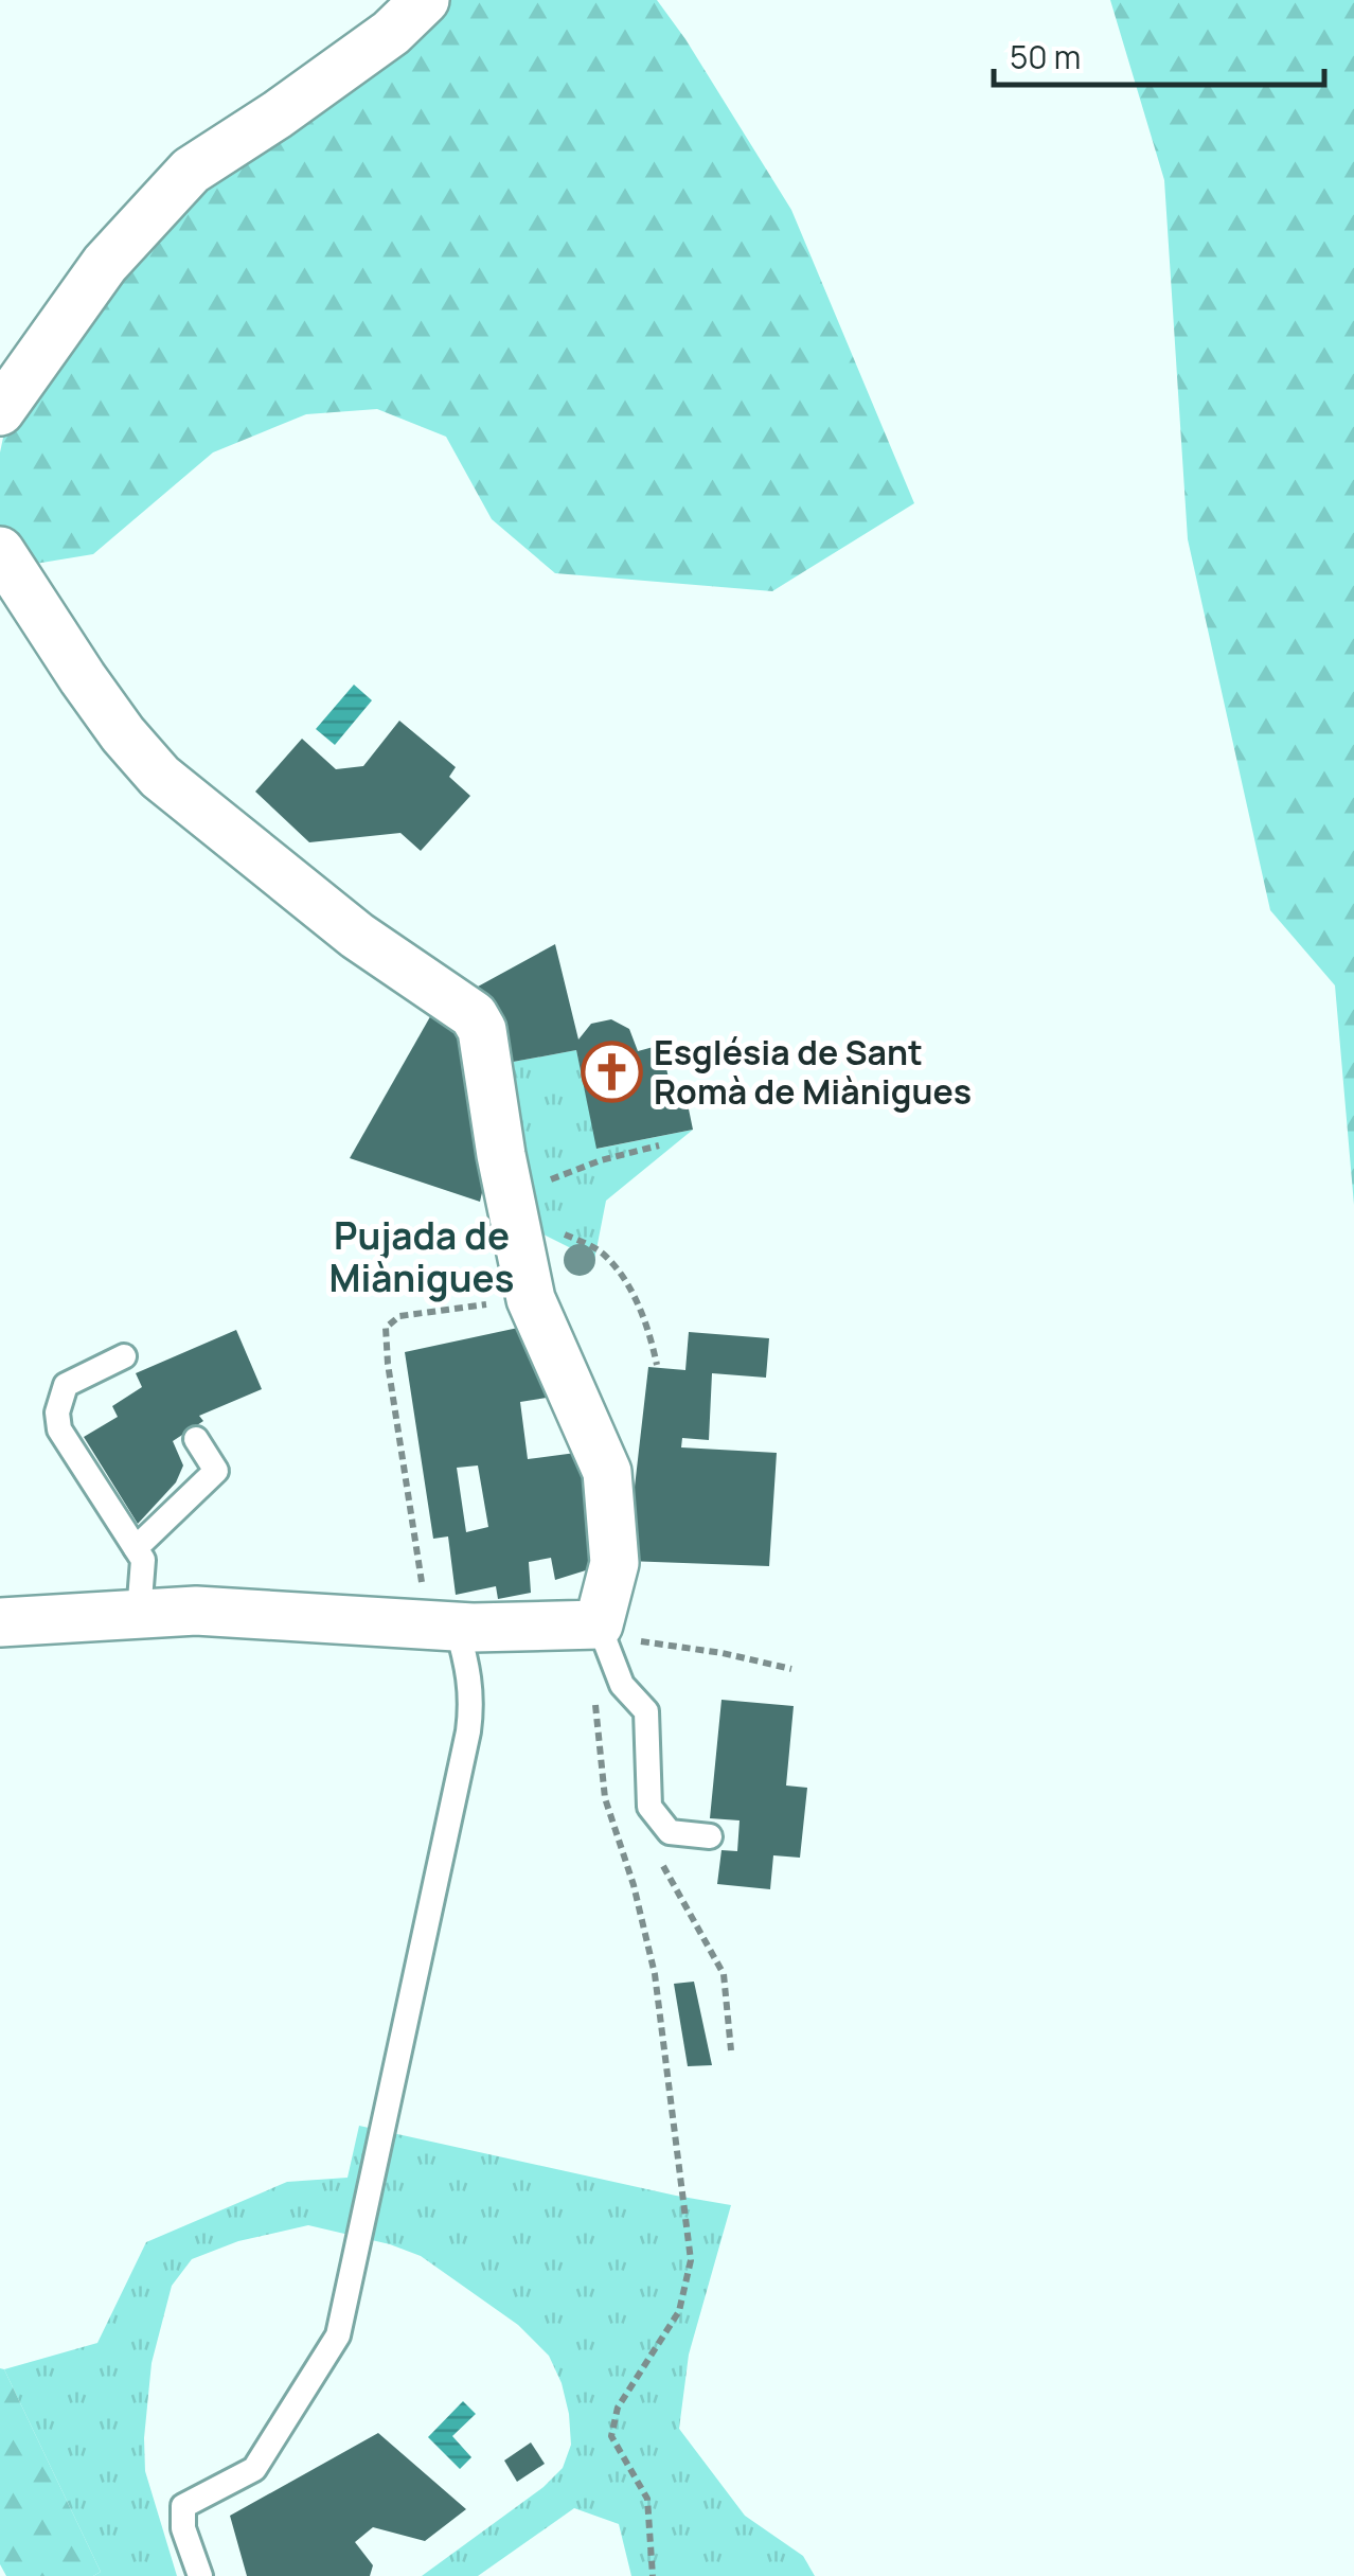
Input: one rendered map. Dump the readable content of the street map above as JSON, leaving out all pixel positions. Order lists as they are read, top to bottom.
{
  "districts": ["Pujada de Miànigues"],
  "places": {
    "church": ["Església de Sant Romà de Miànigues"]
  },
  "scale_bar": "50 m"
}
